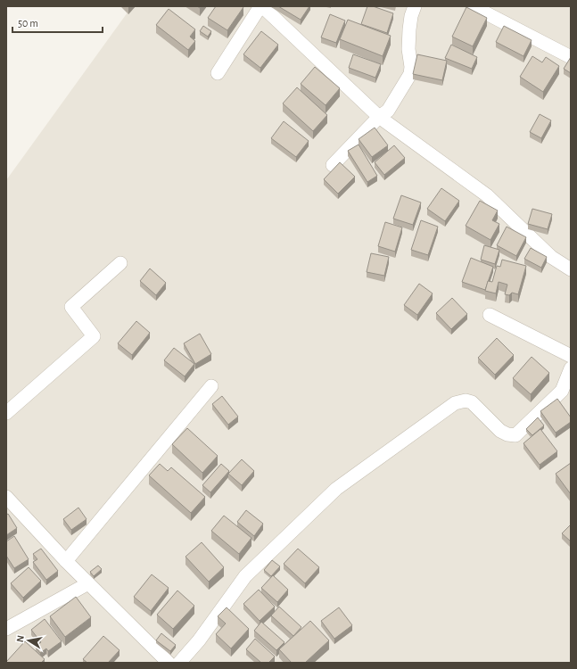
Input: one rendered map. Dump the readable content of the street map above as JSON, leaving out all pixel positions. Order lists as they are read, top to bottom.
{
  "scale_bar": "50 m",
  "north": "left"
}
